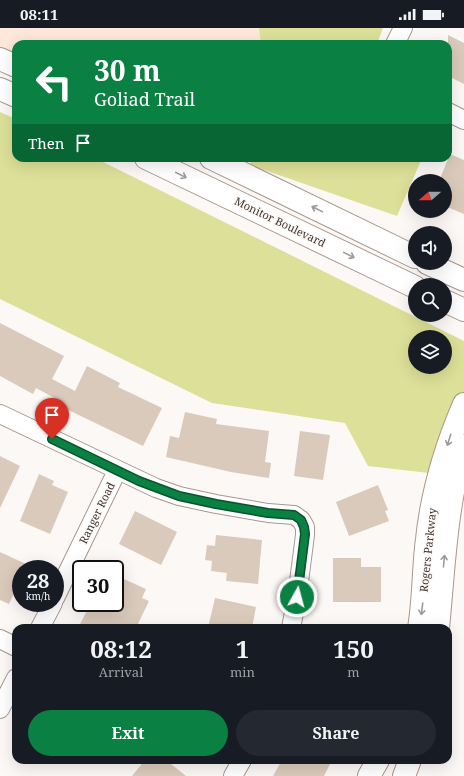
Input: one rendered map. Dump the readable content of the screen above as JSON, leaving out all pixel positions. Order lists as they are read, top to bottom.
{
  "streets": {
    "street": ["Monitor Boulevard", "Ranger Road", "Rogers Parkway"]
  },
  "north": "left",
  "page": {
    "status": "08:11",
    "turn": ["30 m", "Goliad Trail"],
    "then": "Then",
    "speed": "28 km/h",
    "limit": "30",
    "eta": [
      "08:12",
      "Arrival",
      "1",
      "min",
      "150",
      "m"
    ],
    "buttons": ["Exit", "Share"]
  }
}
